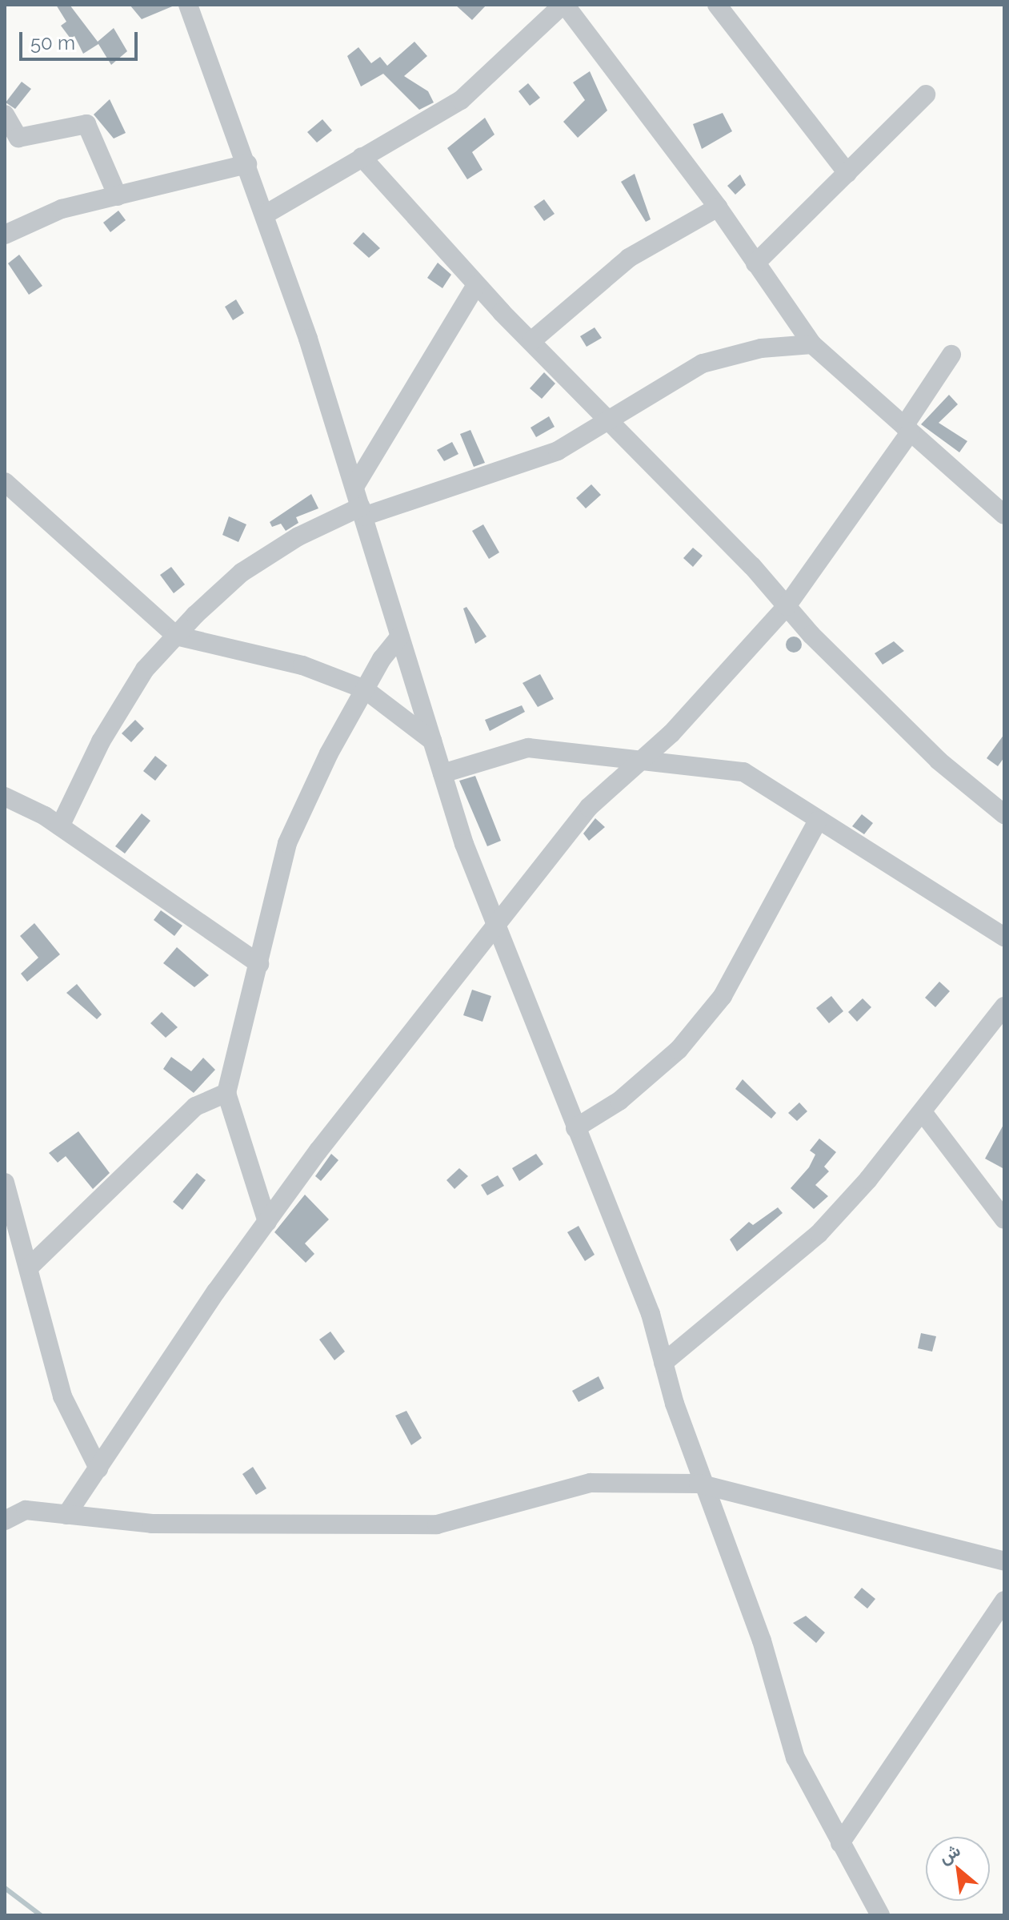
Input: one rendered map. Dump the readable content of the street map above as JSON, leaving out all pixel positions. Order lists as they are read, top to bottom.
{
  "scale_bar": "50 m",
  "north": "top left"
}
